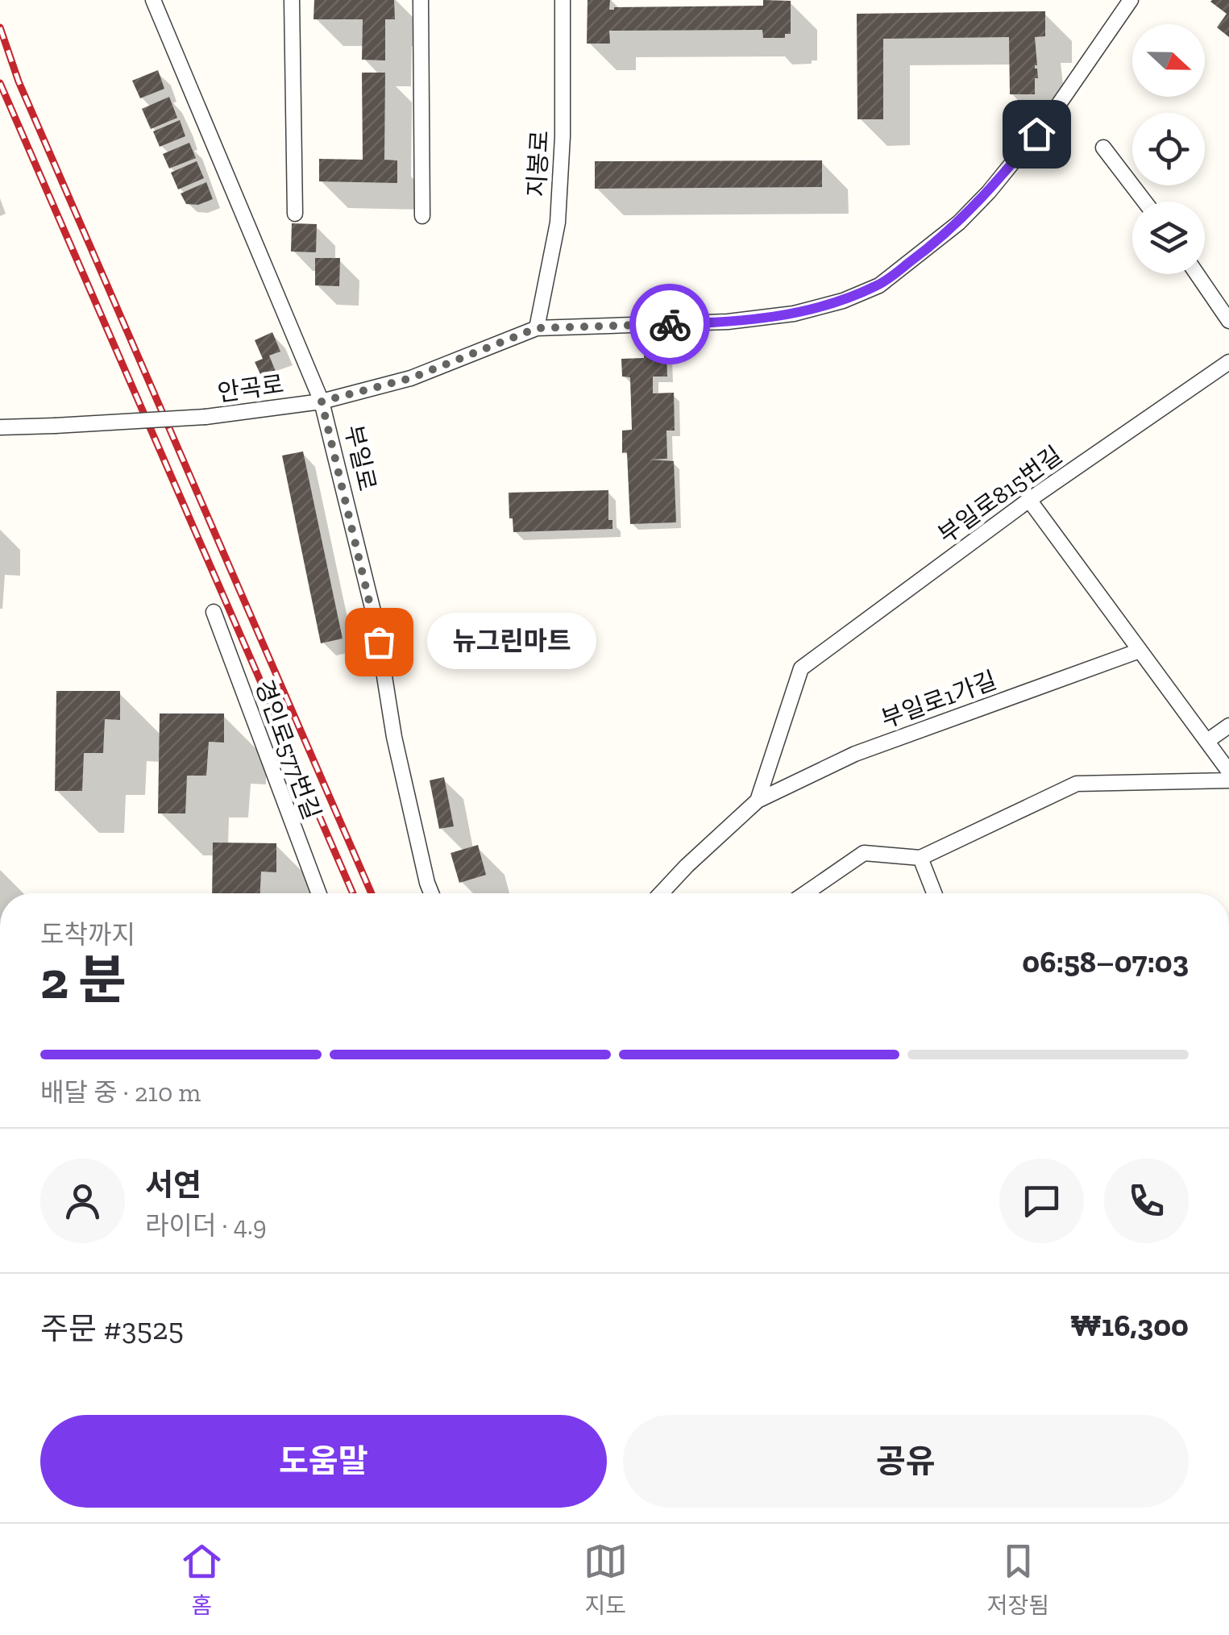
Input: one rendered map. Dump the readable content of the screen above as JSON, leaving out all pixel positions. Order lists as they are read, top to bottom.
{
  "streets": {
    "street": [
      "지봉로",
      "안곡로",
      "부일로",
      "부일로815번길",
      "부일로1가길",
      "경인로577번길"
    ]
  },
  "crossings": [
    ["지봉로", "안곡로"],
    ["안곡로", "부일로"],
    ["부일로815번길", "부일로1가길"]
  ],
  "places": ["뉴그린마트"],
  "north": "right",
  "page": {
    "bubble": "뉴그린마트",
    "heading": ["2 분", "도착까지", "06:58–07:03"],
    "panel": [
      "서연",
      "라이더 · 4.9",
      "주문 #3525",
      "₩16,300"
    ],
    "bar": "배달 중 · 210 m",
    "buttons": ["도움말", "공유"],
    "tabs": ["홈", "지도", "저장됨"]
  }
}
